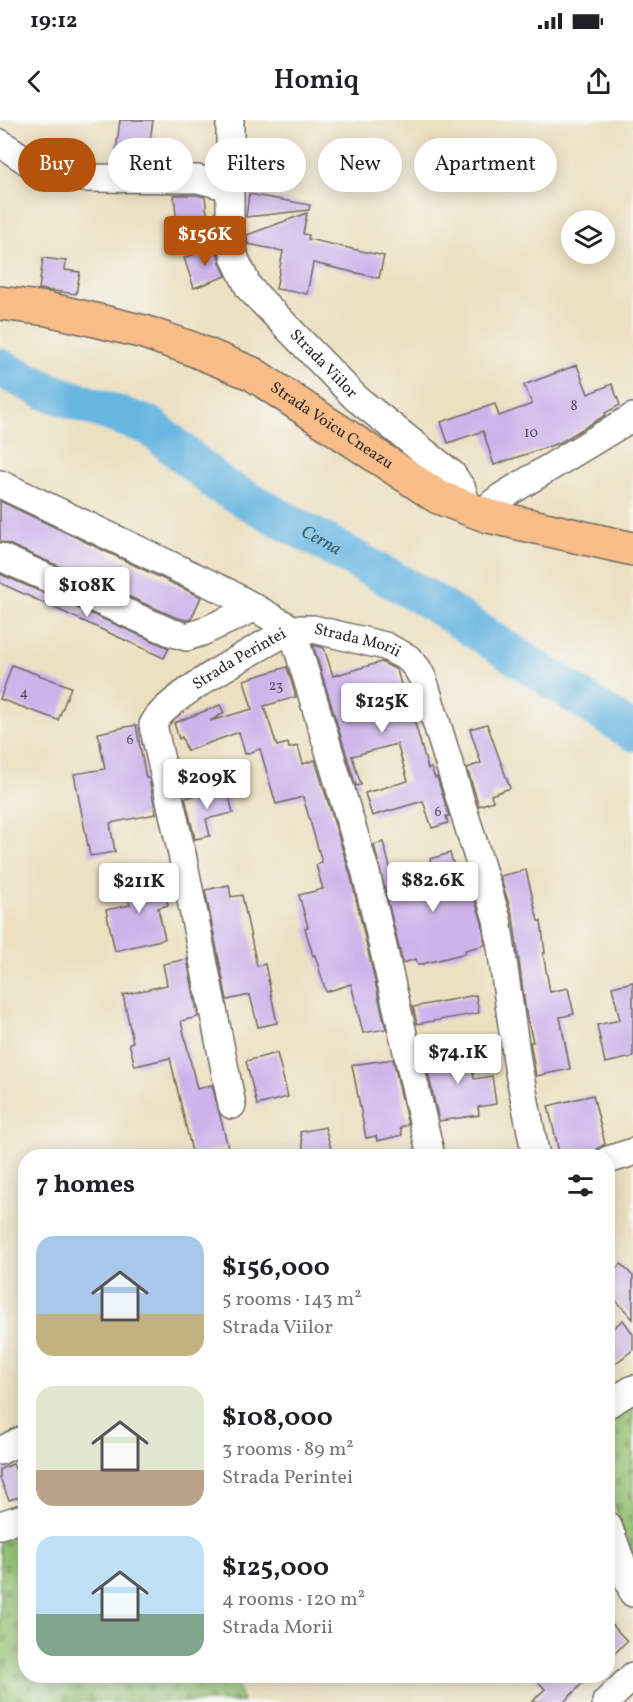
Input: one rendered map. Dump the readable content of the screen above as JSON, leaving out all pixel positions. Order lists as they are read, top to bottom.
{
  "streets": {
    "main road": ["Strada Voicu Cneazu"],
    "street": ["Strada Viilor", "Strada Morii", "Strada Perintei"]
  },
  "crossings": [
    ["Strada Viilor", "Strada Voicu Cneazu"],
    ["Strada Morii", "Strada Perintei"]
  ],
  "water": ["Cerna"],
  "house_numbers": [
    "8",
    "10",
    "23",
    "4",
    "6",
    "6"
  ],
  "page": {
    "status": "19:12",
    "header": "Homiq",
    "chip": [
      "Buy",
      "Rent",
      "Filters",
      "New",
      "Apartment"
    ],
    "price": [
      "$156K",
      "$108K",
      "$125K",
      "$209K",
      "$82.6K",
      "$211K",
      "$74.1K"
    ],
    "heading": "7 homes",
    "list": [
      {
        "name": "$156,000",
        "note": "5 rooms · 143 m² · Strada Viilor"
      },
      {
        "name": "$108,000",
        "note": "3 rooms · 89 m² · Strada Perintei"
      },
      {
        "name": "$125,000",
        "note": "4 rooms · 120 m² · Strada Morii"
      }
    ]
  }
}
